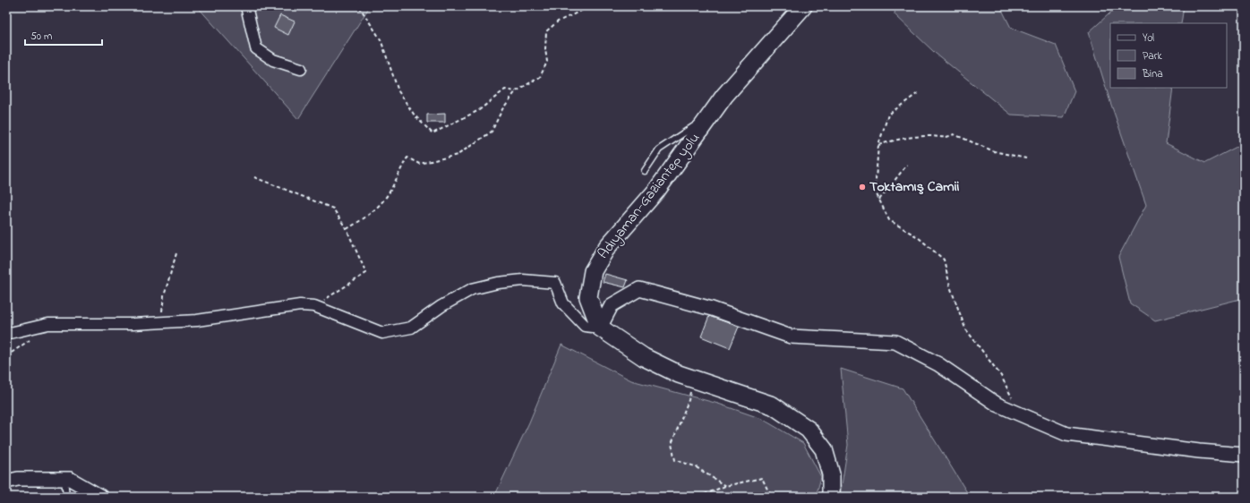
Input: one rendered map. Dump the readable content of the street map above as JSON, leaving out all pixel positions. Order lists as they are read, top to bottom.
{
  "streets": {
    "main road": ["Adıyaman-Gaziantep yolu"]
  },
  "places": ["Toktamış Camii"],
  "legend": ["Yol", "Park", "Bina"],
  "scale_bar": "50 m"
}
